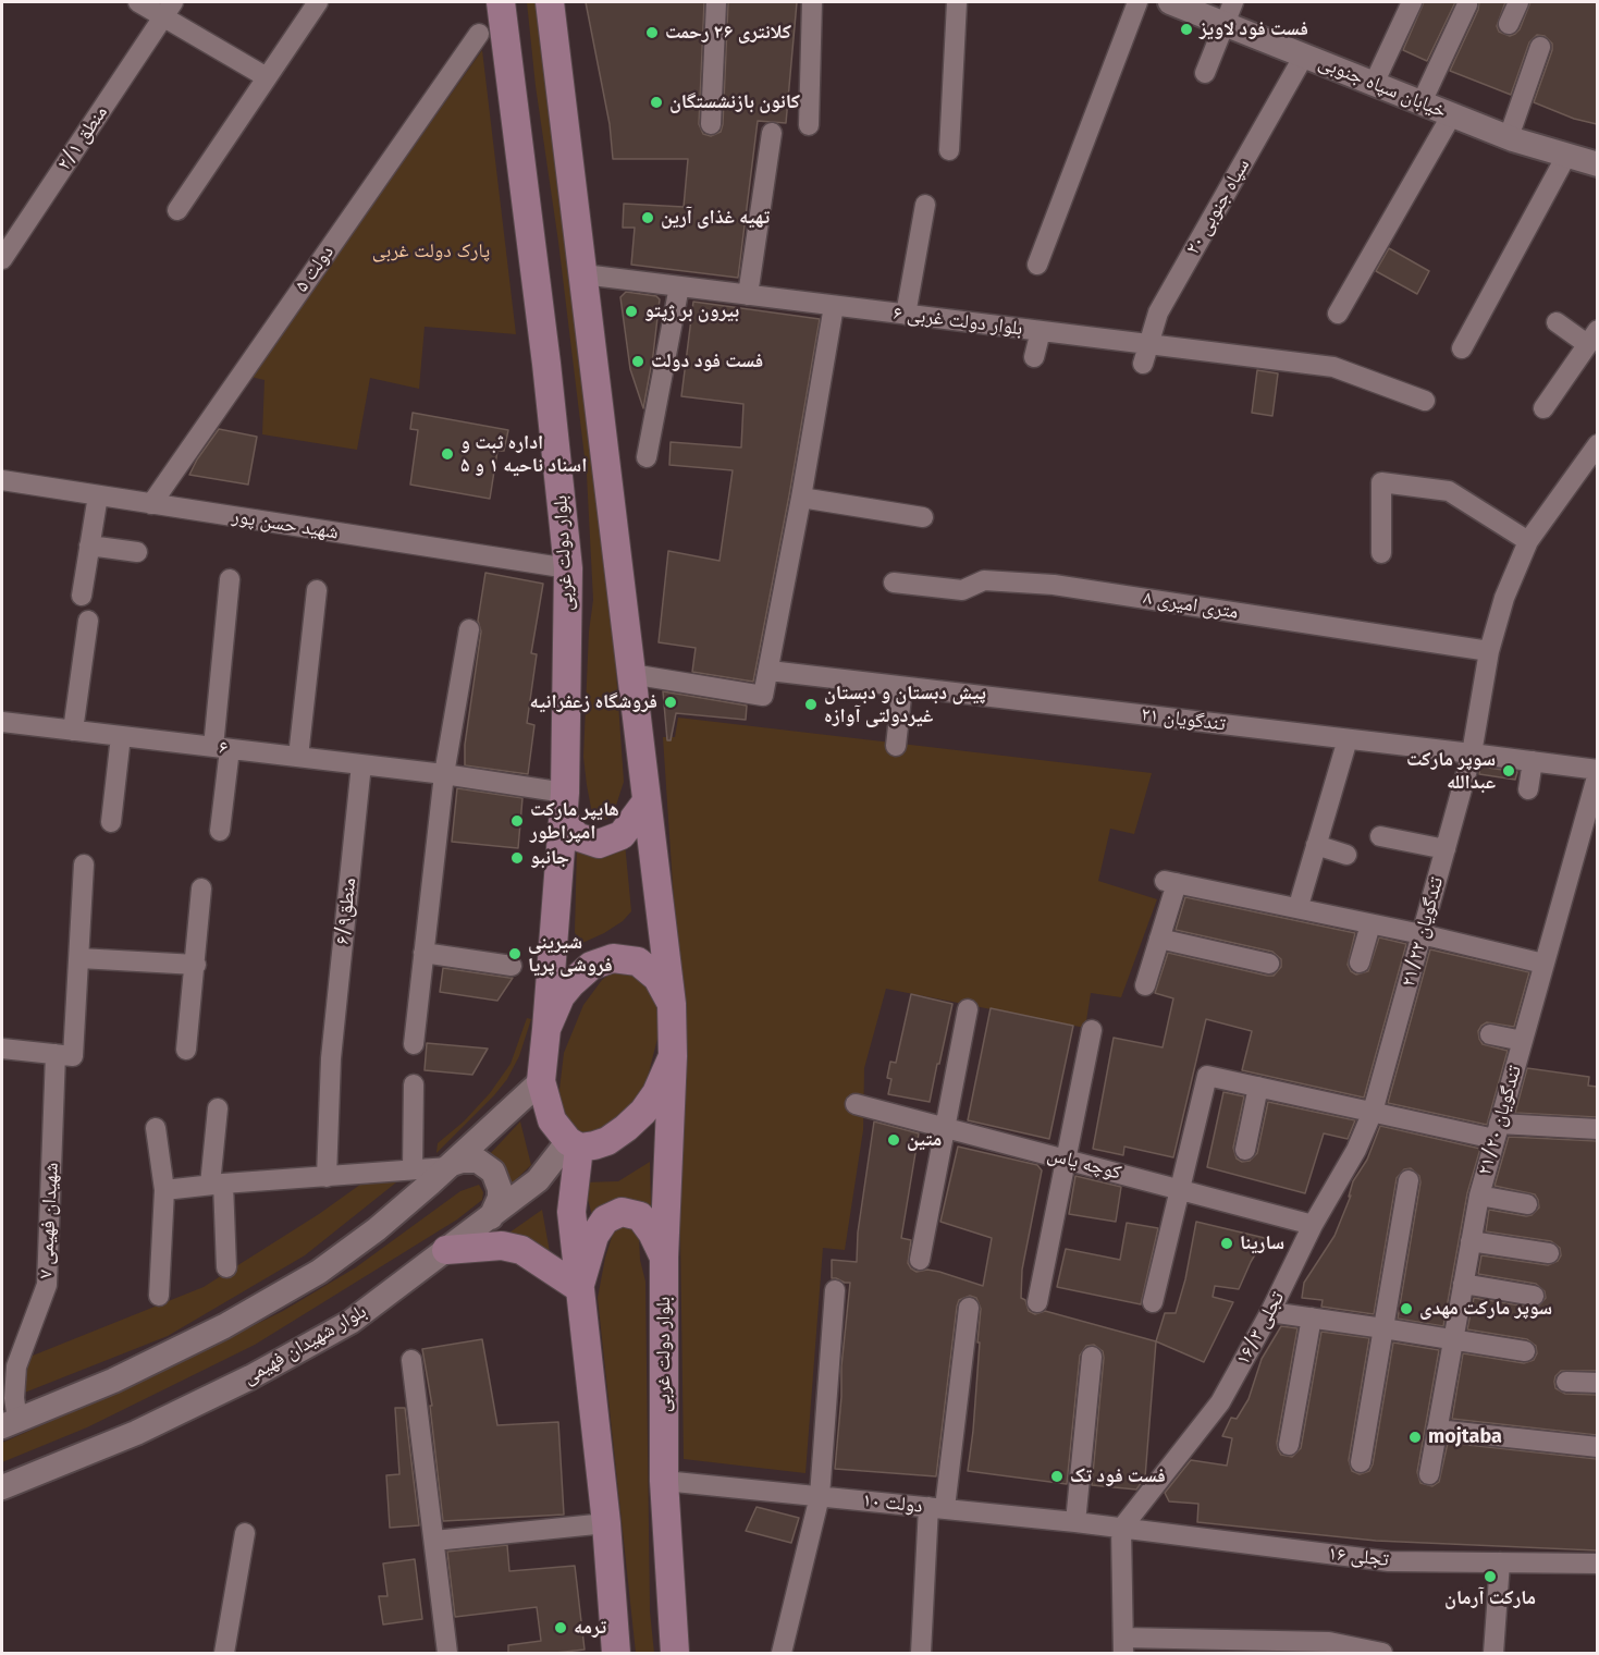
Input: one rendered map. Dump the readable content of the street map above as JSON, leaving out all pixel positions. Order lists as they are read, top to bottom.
{
  "streets": {
    "main road": ["بلوار دولت غربی"],
    "street": [
      "خیابان سپاه جنوبی",
      "منطق ۲/۱",
      "۲۰ سپاه جنوبی",
      "۵ دولت",
      "بلوار دولت غربی ۶",
      "شهید حسن پور",
      "۸ متری امیری",
      "۲۱ تندگویان",
      "۶",
      "منطق۶/۹",
      "۲۱/۲۲ تندگویان",
      "۲۱/۲۰ تندگویان",
      "کوچه یاس",
      "شهیدان فهیمی ۷",
      "۱۶/۳ تجلی",
      "بلوار شهیدان فهیمی",
      "۱۰ دولت",
      "۱۶ تجلی"
    ]
  },
  "crossings": [
    ["خیابان سپاه جنوبی", "۲۰ سپاه جنوبی"],
    ["۲۰ سپاه جنوبی", "بلوار دولت غربی ۶"],
    ["۵ دولت", "شهید حسن پور"],
    ["شهید حسن پور", "بلوار دولت غربی"],
    ["بلوار دولت غربی", "۶"],
    ["بلوار دولت غربی", "بلوار شهیدان فهیمی"],
    ["بلوار دولت غربی", "۱۰ دولت"],
    ["۸ متری امیری", "۲۱/۲۲ تندگویان"],
    ["۲۱ تندگویان", "۲۱/۲۲ تندگویان"],
    ["۲۱ تندگویان", "۲۱/۲۰ تندگویان"],
    ["۶", "منطق۶/۹"],
    ["۲۱/۲۲ تندگویان", "۱۶/۳ تجلی"],
    ["کوچه یاس", "۱۶/۳ تجلی"],
    ["۱۶/۳ تجلی", "۱۰ دولت"],
    ["۱۶/۳ تجلی", "۱۶ تجلی"],
    ["۱۰ دولت", "۱۶ تجلی"]
  ],
  "parks": ["پارک دولت غربی"],
  "places": [
    "فست فود لاویز",
    "کلانتری ۲۶ رحمت",
    "کانون بازنشستگان",
    "تهیه غذای آرین",
    "بیرون بر ژپتو",
    "فست فود دولت",
    "اداره ثبت و اسناد ناحیه ۱ و ۵",
    "فروشگاه زعفرانیه",
    "پیش دبستان و دبستان غیردولتی آوازه",
    "سوپر مارکت عبدالله",
    "هایپر مارکت امپراطور",
    "جانبو",
    "شیرینی فروشی پریا",
    "متین",
    "سارینا",
    "سوپر مارکت مهدی",
    "mojtaba",
    "فست فود تک",
    "مارکت آرمان",
    "ترمه"
  ]
}
